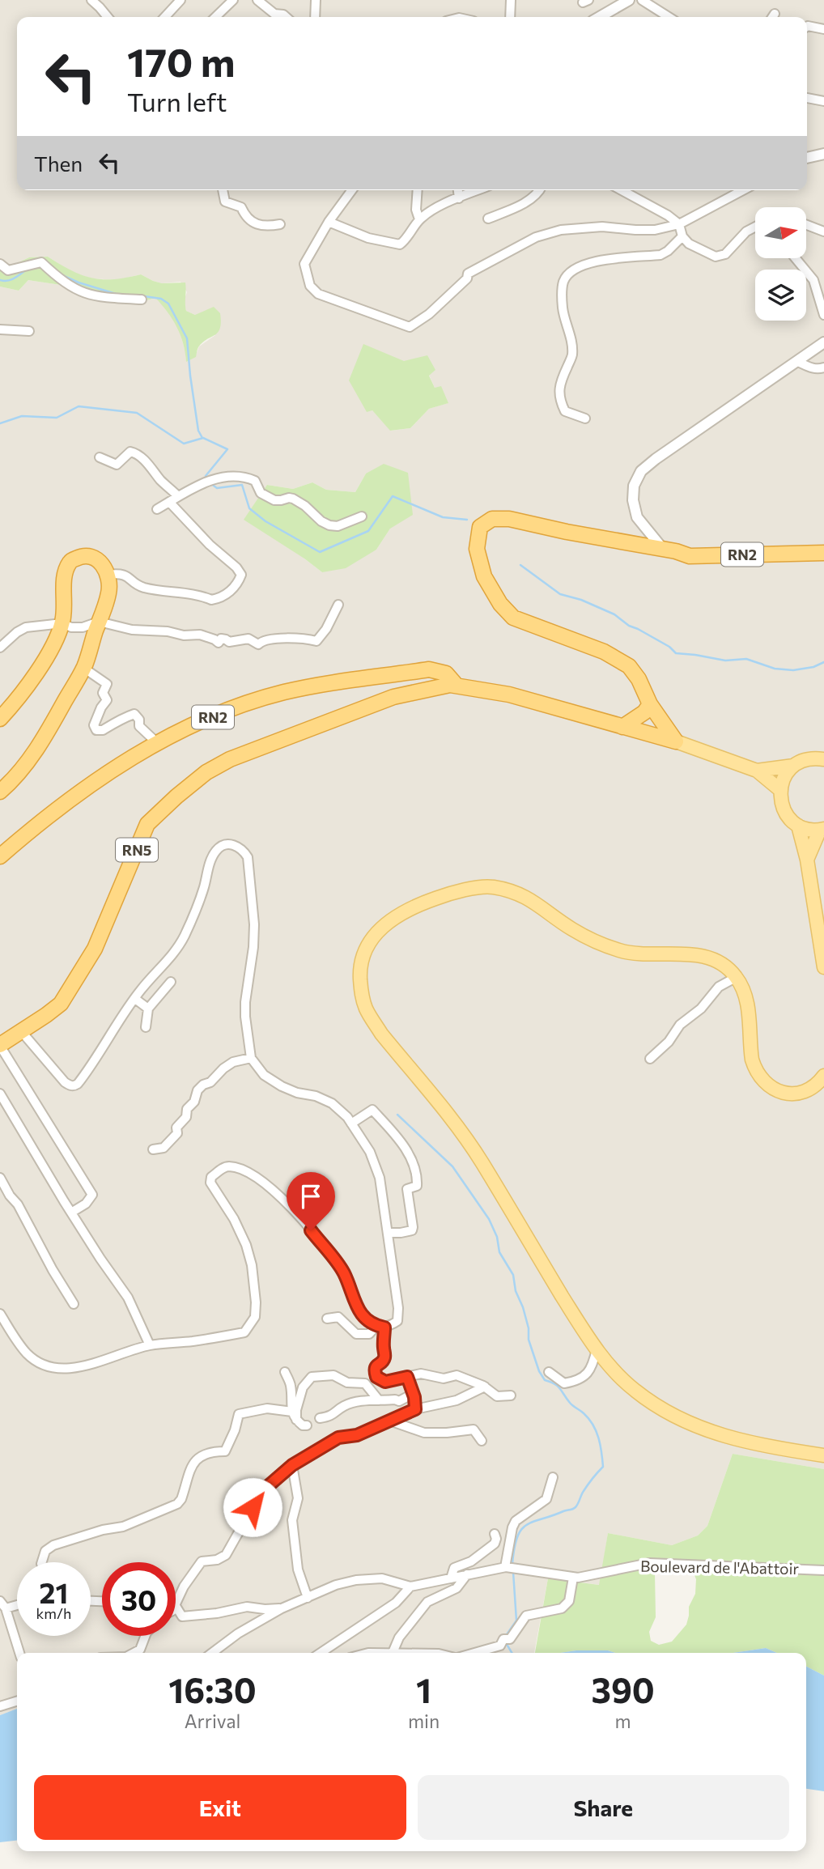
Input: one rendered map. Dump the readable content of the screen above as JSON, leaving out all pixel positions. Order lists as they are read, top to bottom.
{
  "streets": {
    "highway": ["RN2", "RN5"],
    "street": ["Boulevard de l'Abattoir"]
  },
  "crossings": [
    ["RN2", "RN5"]
  ],
  "north": "right",
  "page": {
    "turn": ["170 m", "Turn left"],
    "then": "Then",
    "speed": "21 km/h",
    "limit": "30",
    "eta": [
      "16:30",
      "Arrival",
      "1",
      "min",
      "390",
      "m"
    ],
    "buttons": ["Exit", "Share"]
  }
}
